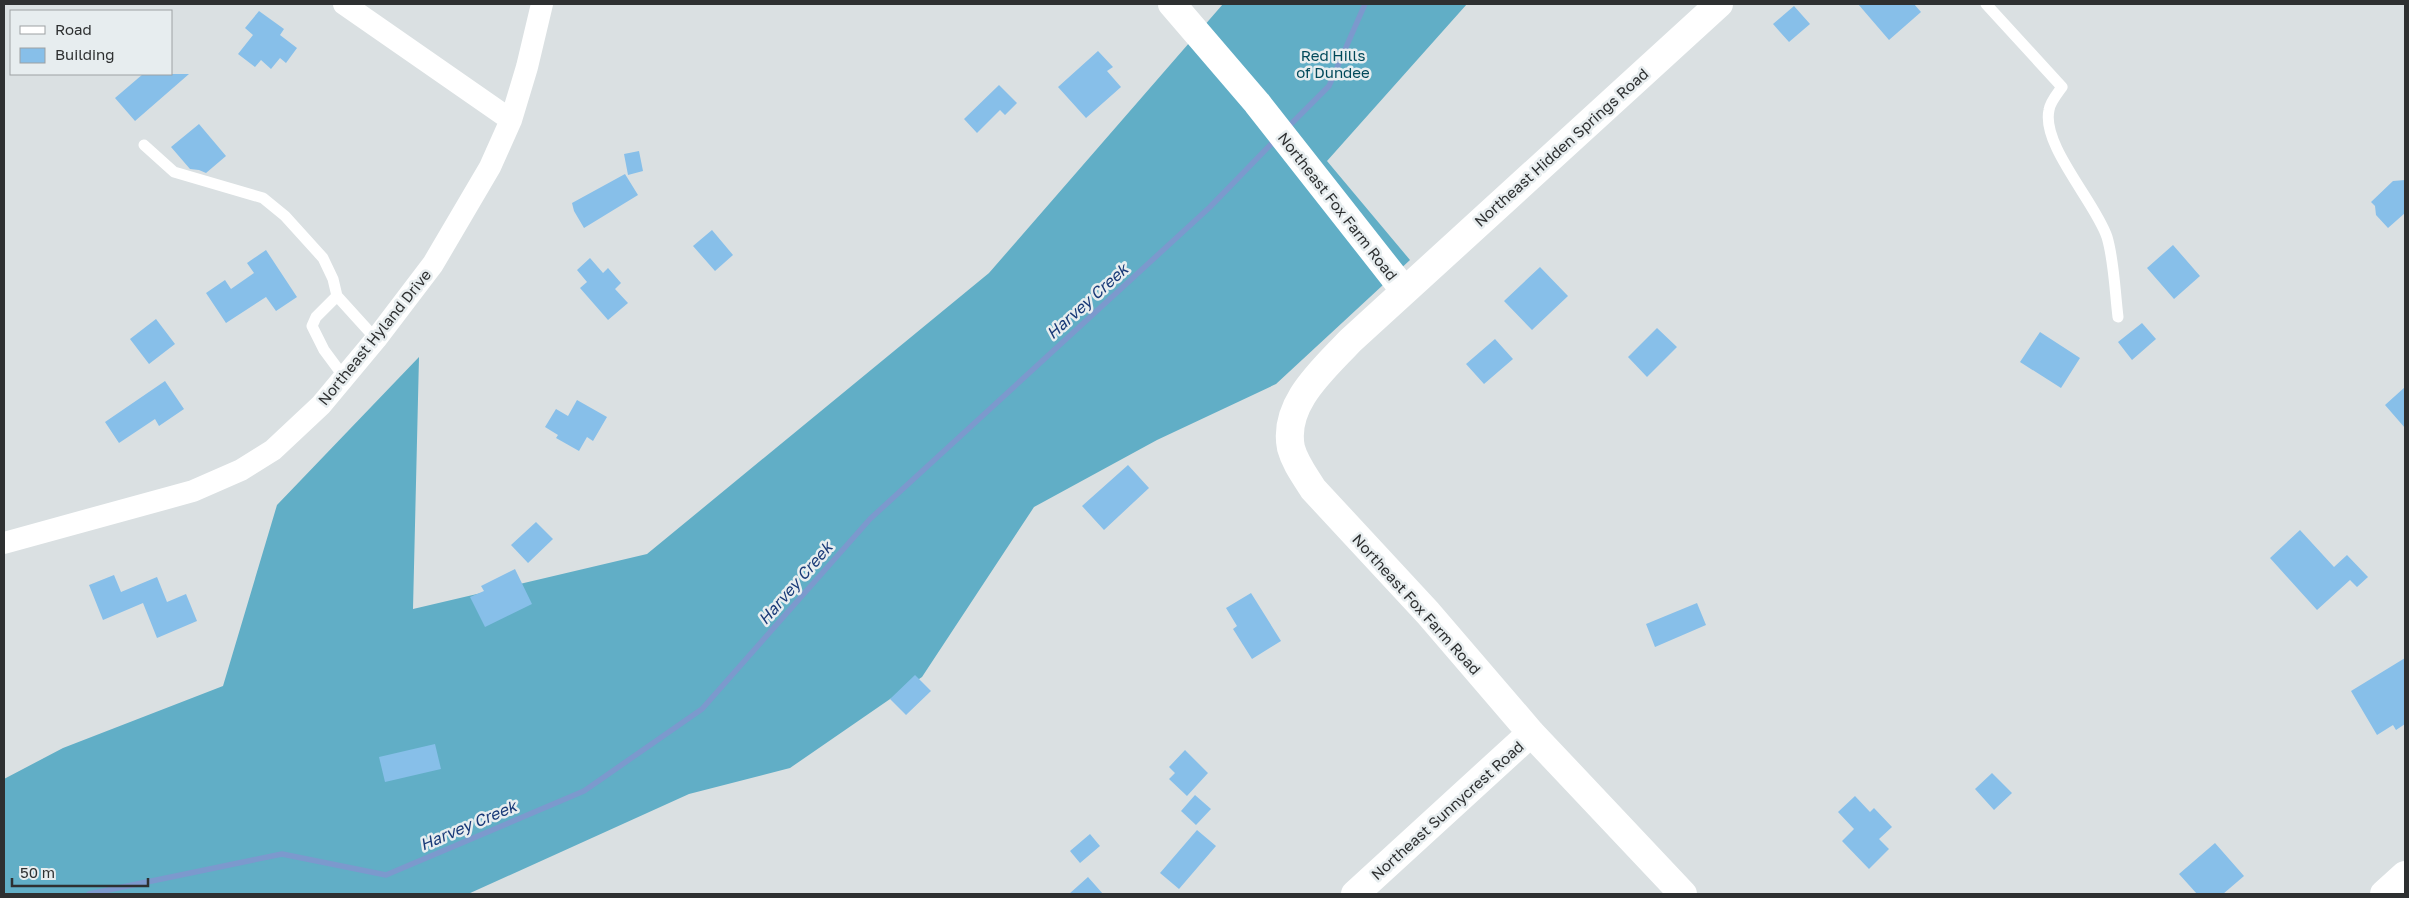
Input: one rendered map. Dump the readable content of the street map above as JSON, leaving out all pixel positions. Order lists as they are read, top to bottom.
{
  "streets": {
    "street": [
      "Northeast Hidden Springs Road",
      "Northeast Fox Farm Road",
      "Northeast Hyland Drive",
      "Northeast Sunnycrest Road"
    ]
  },
  "crossings": [
    ["Northeast Hidden Springs Road", "Northeast Fox Farm Road"],
    ["Northeast Fox Farm Road", "Northeast Sunnycrest Road"]
  ],
  "water": ["Harvey Creek"],
  "parks": ["Red Hills of Dundee"],
  "legend": ["Road", "Building"],
  "scale_bar": "50 m"
}
